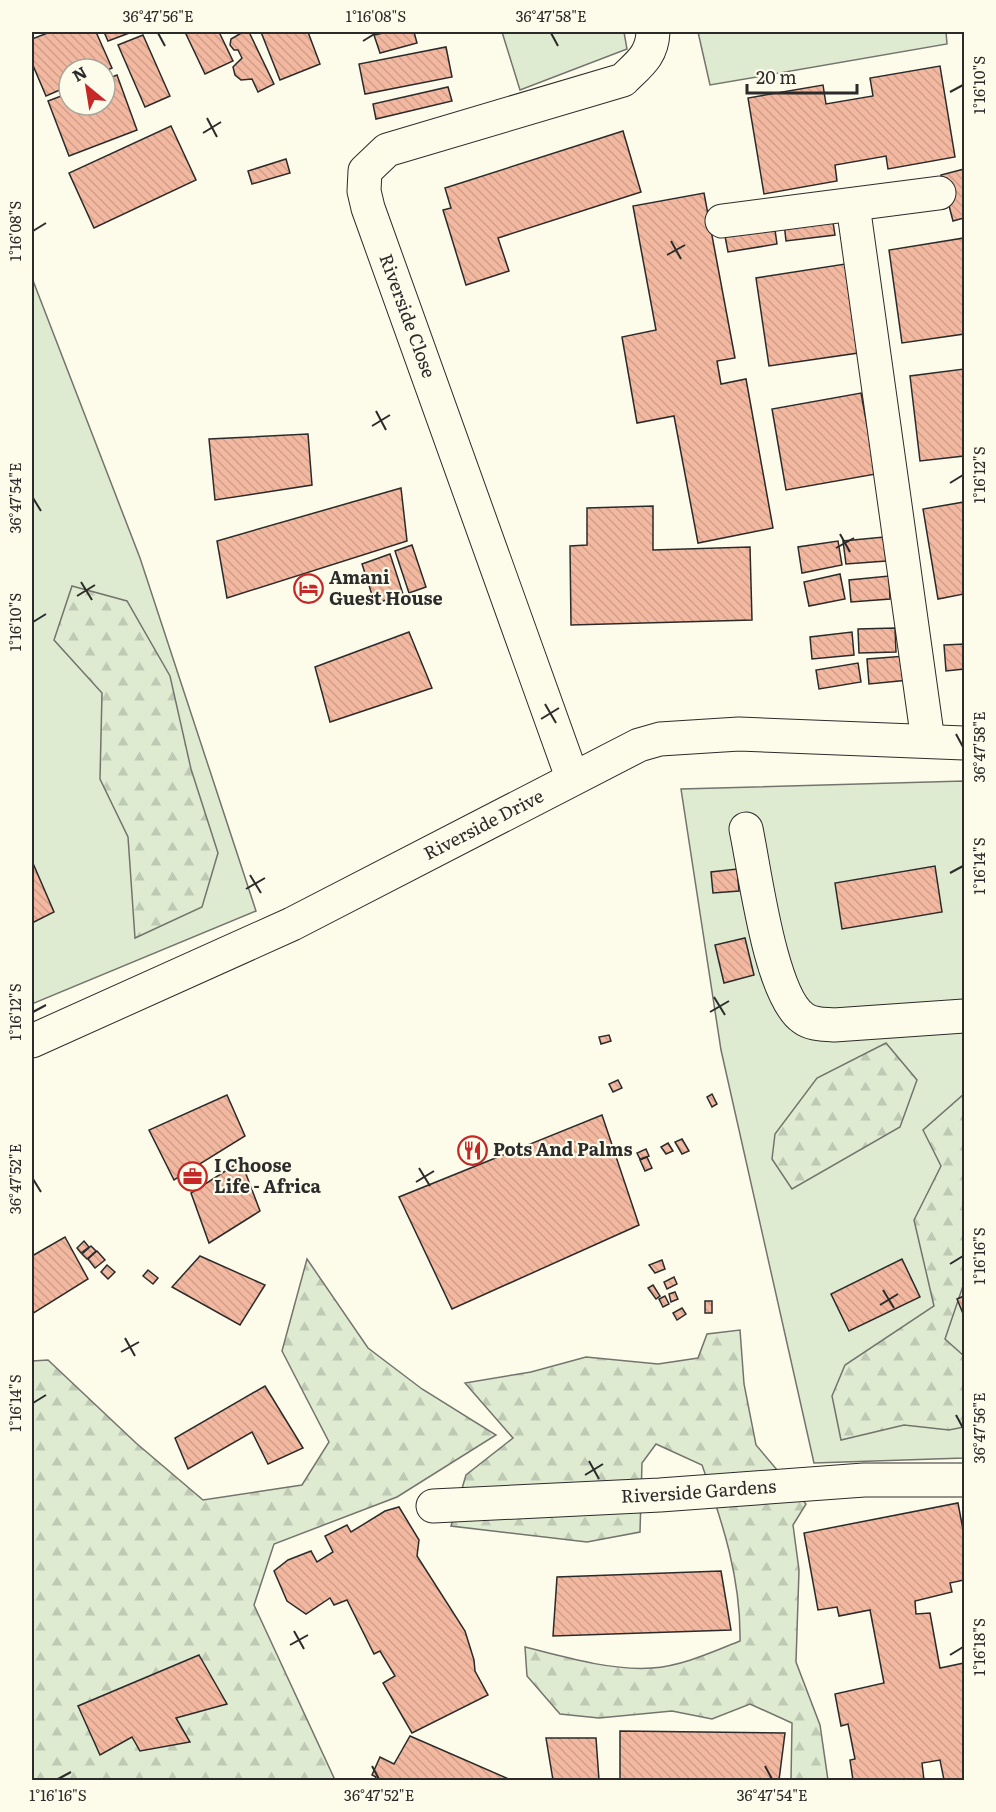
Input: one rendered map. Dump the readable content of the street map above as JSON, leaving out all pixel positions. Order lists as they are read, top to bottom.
{
  "streets": {
    "street": ["Riverside Close", "Riverside Drive", "Riverside Gardens"]
  },
  "crossings": [
    ["Riverside Close", "Riverside Drive"]
  ],
  "places": {
    "hotel": ["Amani Guest House"],
    "restaurant": ["Pots And Palms"],
    "office": ["I Choose Life - Africa"]
  },
  "scale_bar": "20 m",
  "north": "top left",
  "coordinates": [
    "36°47'56\"E",
    "1°16'08\"S",
    "36°47'58\"E",
    "1°16'10\"S",
    "1°16'12\"S",
    "36°47'54\"E",
    "1°16'14\"S",
    "36°47'52\"E",
    "1°16'16\"S",
    "1°16'18\"S"
  ]
}
